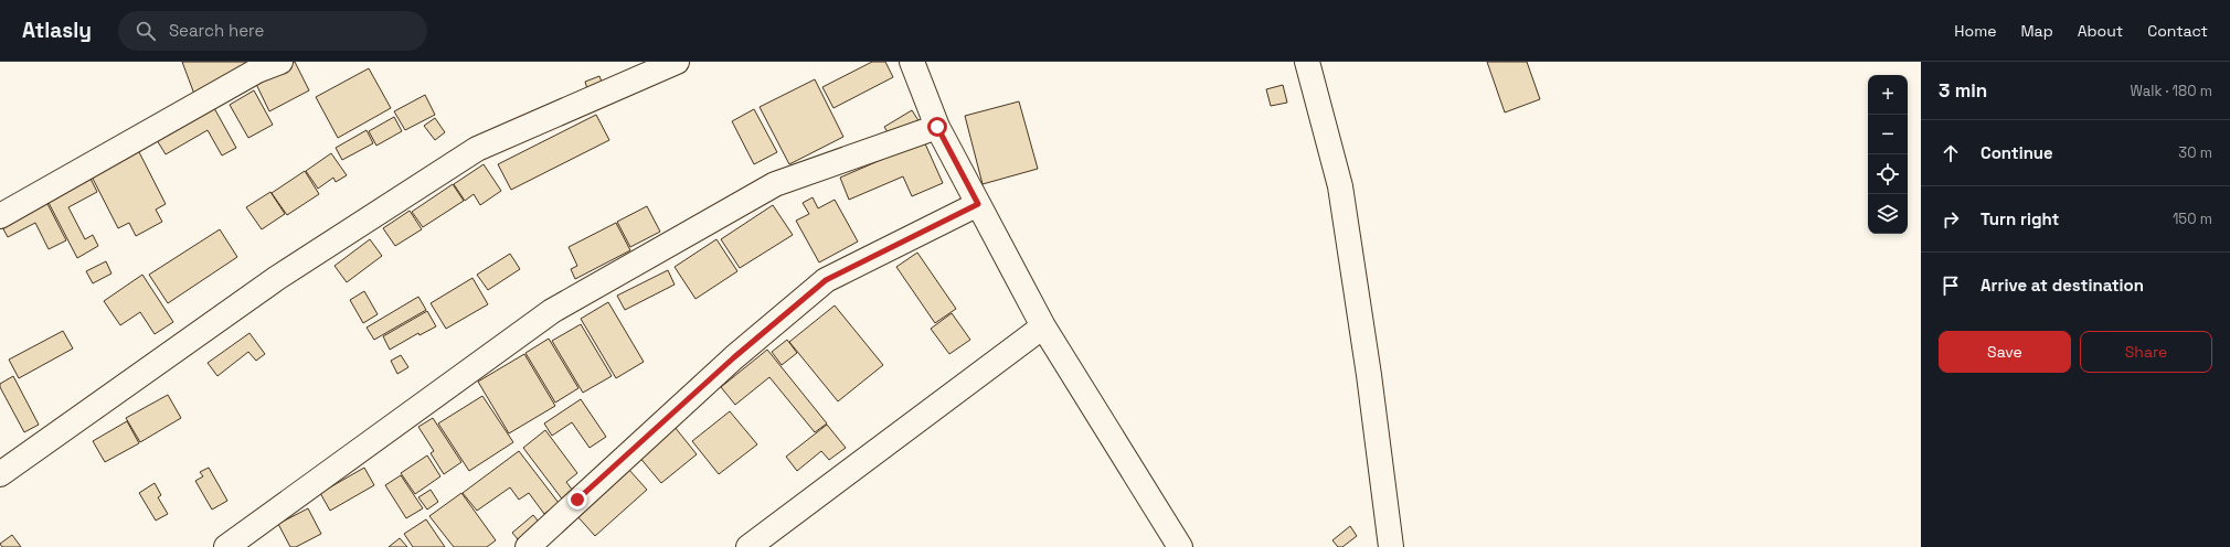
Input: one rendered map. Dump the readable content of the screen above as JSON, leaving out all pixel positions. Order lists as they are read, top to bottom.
{
  "page": {
    "header": "Atlasly",
    "search": "Search here",
    "nav": [
      "Home",
      "Map",
      "About",
      "Contact"
    ],
    "heading": ["3 min", "Walk · 180 m"],
    "map_buttons": ["+", "−"],
    "list": [
      ["Continue", "30 m"],
      ["Turn right", "150 m"],
      "Arrive at destination"
    ],
    "buttons": ["Save", "Share"]
  }
}
